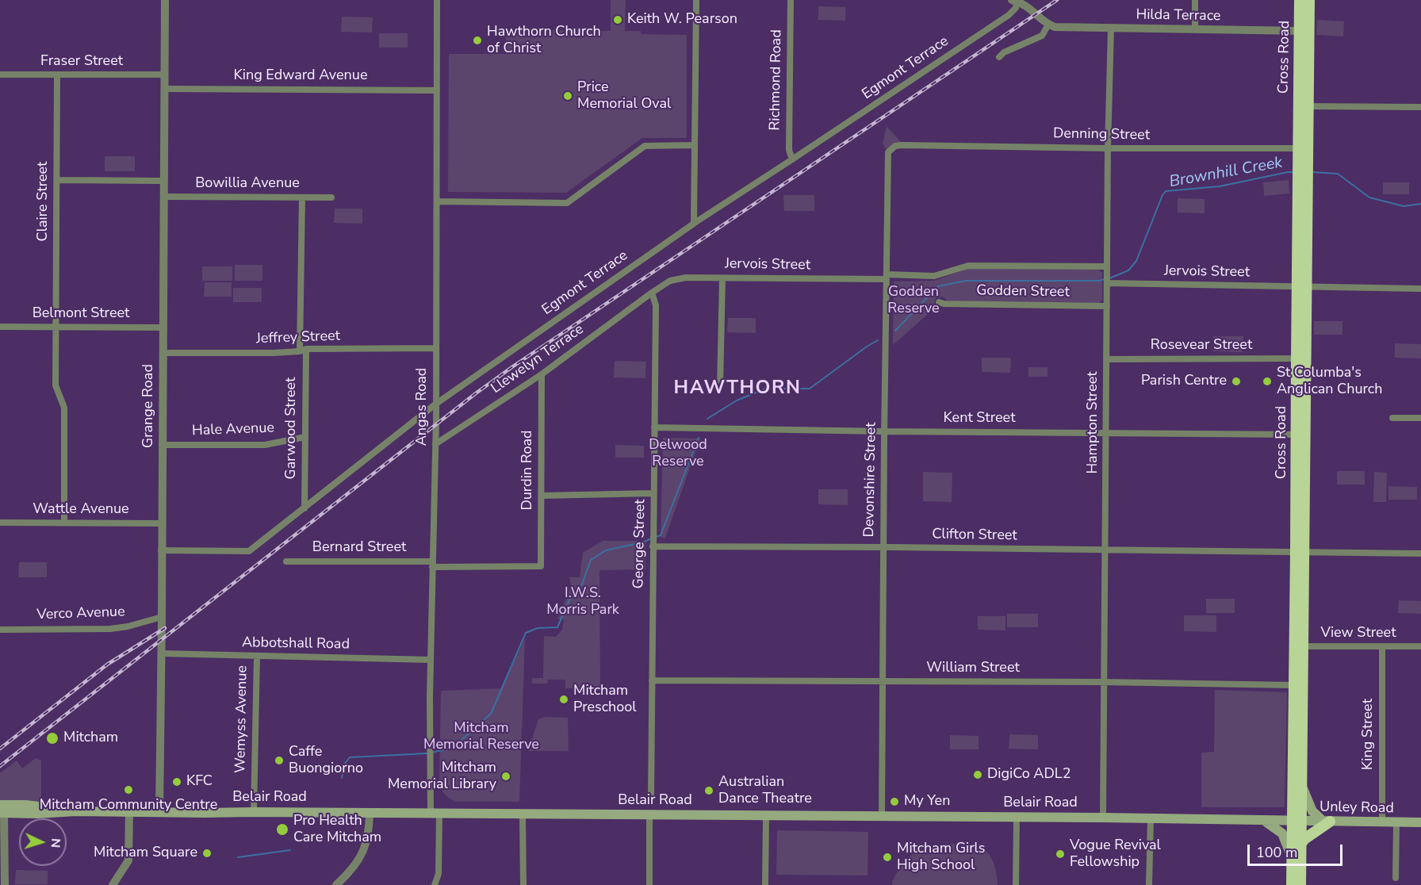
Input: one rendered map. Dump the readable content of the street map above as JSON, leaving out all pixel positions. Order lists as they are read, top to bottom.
{
  "streets": {
    "highway": ["Cross Road"],
    "main road": ["Belair Road", "Unley Road"],
    "street": [
      "Hilda Terrace",
      "Fraser Street",
      "Egmont Terrace",
      "King Edward Avenue",
      "Richmond Road",
      "Denning Street",
      "Bowillia Avenue",
      "Claire Street",
      "Jervois Street",
      "Godden Street",
      "Belmont Street",
      "Jeffrey Street",
      "Rosevear Street",
      "Llewelyn Terrace",
      "Grange Road",
      "Angas Road",
      "Kent Street",
      "Hampton Street",
      "Garwood Street",
      "Hale Avenue",
      "Durdin Road",
      "Devonshire Street",
      "Wattle Avenue",
      "Clifton Street",
      "George Street",
      "Bernard Street",
      "Verco Avenue",
      "View Street",
      "Abbotshall Road",
      "William Street",
      "Wemyss Avenue",
      "King Street"
    ]
  },
  "crossings": [
    ["Hilda Terrace", "Cross Road"],
    ["Hilda Terrace", "Hampton Street"],
    ["Cross Road", "Denning Street"],
    ["Cross Road", "Jervois Street"],
    ["Cross Road", "Rosevear Street"],
    ["Cross Road", "Kent Street"],
    ["Cross Road", "Clifton Street"],
    ["Cross Road", "View Street"],
    ["Cross Road", "William Street"],
    ["Cross Road", "Belair Road"],
    ["Cross Road", "Unley Road"],
    ["Fraser Street", "Claire Street"],
    ["Fraser Street", "Grange Road"],
    ["Egmont Terrace", "Richmond Road"],
    ["Egmont Terrace", "Grange Road"],
    ["Egmont Terrace", "Angas Road"],
    ["Egmont Terrace", "Garwood Street"],
    ["King Edward Avenue", "Grange Road"],
    ["King Edward Avenue", "Angas Road"],
    ["Denning Street", "Hampton Street"],
    ["Denning Street", "Devonshire Street"],
    ["Bowillia Avenue", "Grange Road"],
    ["Bowillia Avenue", "Garwood Street"],
    ["Claire Street", "Belmont Street"],
    ["Claire Street", "Wattle Avenue"],
    ["Jervois Street", "Llewelyn Terrace"],
    ["Jervois Street", "Hampton Street"],
    ["Jervois Street", "Devonshire Street"],
    ["Jervois Street", "George Street"],
    ["Godden Street", "Hampton Street"],
    ["Belmont Street", "Grange Road"],
    ["Jeffrey Street", "Grange Road"],
    ["Jeffrey Street", "Angas Road"],
    ["Jeffrey Street", "Garwood Street"],
    ["Rosevear Street", "Hampton Street"],
    ["Llewelyn Terrace", "Angas Road"],
    ["Llewelyn Terrace", "Durdin Road"],
    ["Llewelyn Terrace", "George Street"],
    ["Grange Road", "Hale Avenue"],
    ["Grange Road", "Wattle Avenue"],
    ["Grange Road", "Verco Avenue"],
    ["Grange Road", "Abbotshall Road"],
    ["Grange Road", "Belair Road"],
    ["Angas Road", "Bernard Street"],
    ["Angas Road", "Abbotshall Road"],
    ["Angas Road", "Belair Road"],
    ["Kent Street", "Hampton Street"],
    ["Kent Street", "Devonshire Street"],
    ["Kent Street", "George Street"],
    ["Hampton Street", "Clifton Street"],
    ["Hampton Street", "William Street"],
    ["Hampton Street", "Belair Road"],
    ["Garwood Street", "Hale Avenue"],
    ["Durdin Road", "Bernard Street"],
    ["Devonshire Street", "Clifton Street"],
    ["Devonshire Street", "William Street"],
    ["Devonshire Street", "Belair Road"],
    ["Clifton Street", "George Street"],
    ["George Street", "William Street"],
    ["View Street", "King Street"],
    ["Abbotshall Road", "Wemyss Avenue"],
    ["Wemyss Avenue", "Belair Road"],
    ["King Street", "Unley Road"],
    ["Belair Road", "Unley Road"]
  ],
  "districts": ["HAWTHORN"],
  "water": ["Brownhill Creek"],
  "parks": [
    "Godden Reserve",
    "Delwood Reserve",
    "I.W.S. Morris Park",
    "Mitcham Memorial Reserve"
  ],
  "places": [
    "Keith W. Pearson",
    "Hawthorn Church of Christ",
    "Price Memorial Oval",
    "Parish Centre",
    "St Columba's Anglican Church",
    "Mitcham Preschool",
    "Mitcham",
    "Caffe Buongiorno",
    "DigiCo ADL2",
    "Mitcham Memorial Library",
    "KFC",
    "Mitcham Community Centre",
    "Australian Dance Theatre",
    "My Yen",
    "Pro Health Care Mitcham",
    "Mitcham Square",
    "Vogue Revival Fellowship",
    "Mitcham Girls High School"
  ],
  "scale_bar": "100 m",
  "north": "right"
}
